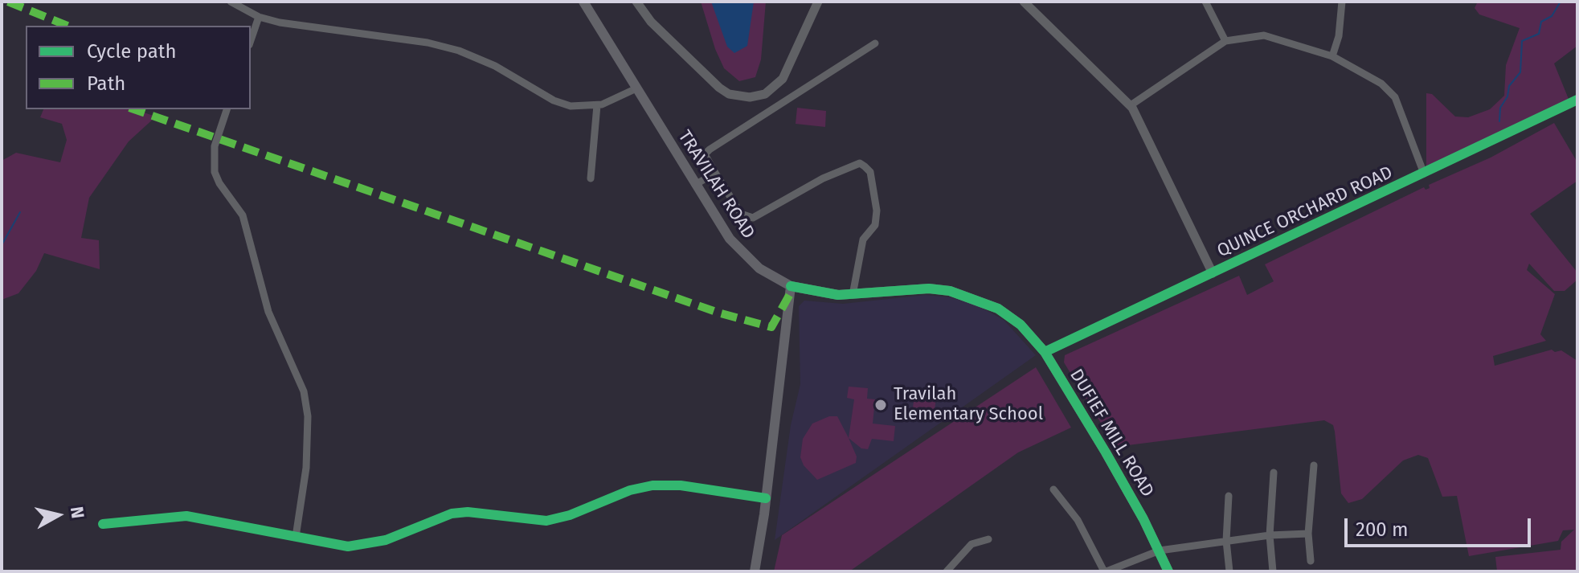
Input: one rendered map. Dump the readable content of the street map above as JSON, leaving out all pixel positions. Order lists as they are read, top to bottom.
{
  "streets": {
    "main road": ["TRAVILAH ROAD", "DUFIEF MILL ROAD"],
    "street": ["QUINCE ORCHARD ROAD"]
  },
  "crossings": [
    ["TRAVILAH ROAD", "DUFIEF MILL ROAD"],
    ["QUINCE ORCHARD ROAD", "DUFIEF MILL ROAD"]
  ],
  "places": ["Travilah Elementary School"],
  "legend": ["Cycle path", "Path"],
  "scale_bar": "200 m",
  "north": "right"
}
